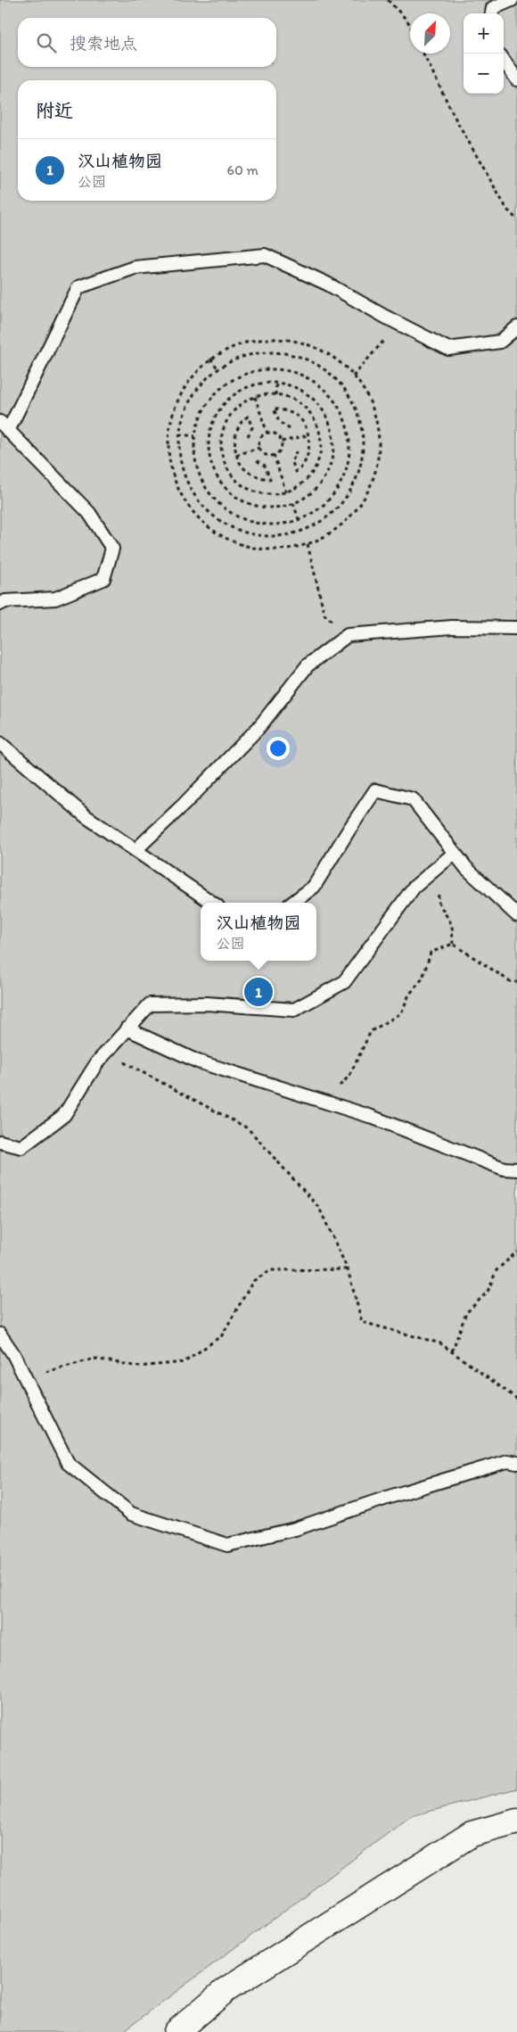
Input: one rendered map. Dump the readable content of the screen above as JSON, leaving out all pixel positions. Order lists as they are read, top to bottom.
{
  "north": "top right",
  "page": {
    "map_buttons": ["+", "−"],
    "search": "搜索地点",
    "heading": "附近",
    "list": [
      {
        "mark": "1",
        "name": "汉山植物园",
        "note": "公园",
        "value": "60 m"
      }
    ],
    "popup": ["汉山植物园", "公园"],
    "pins": "1"
  }
}
